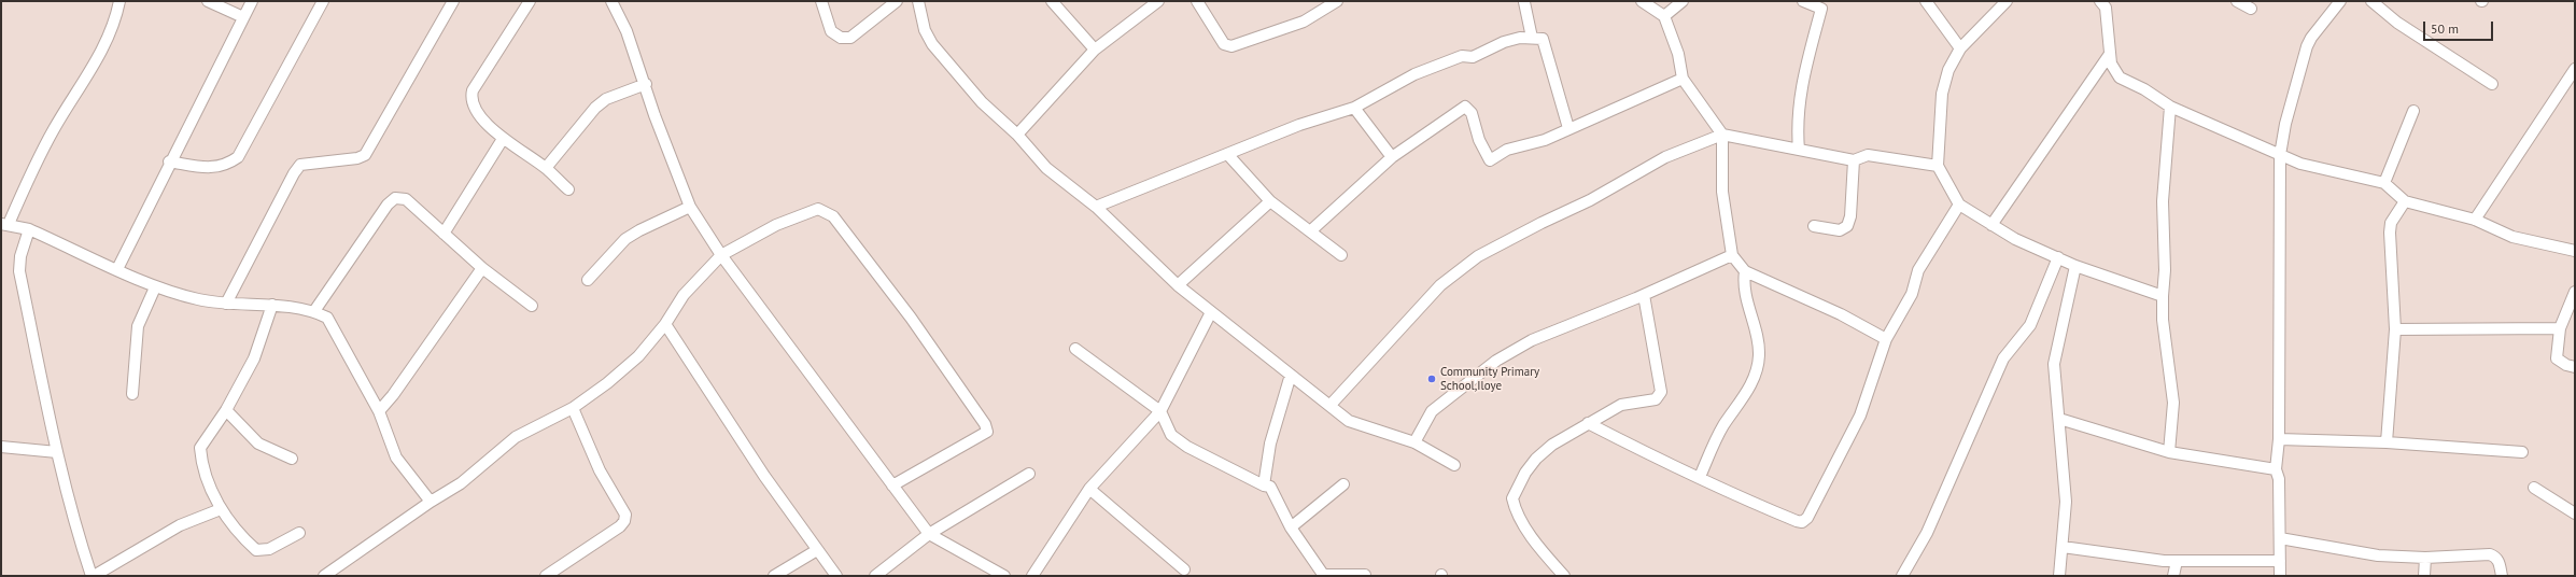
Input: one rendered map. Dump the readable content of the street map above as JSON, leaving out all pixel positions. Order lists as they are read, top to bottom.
{
  "places": ["Community Primary School,Iloye"],
  "scale_bar": "50 m"
}
